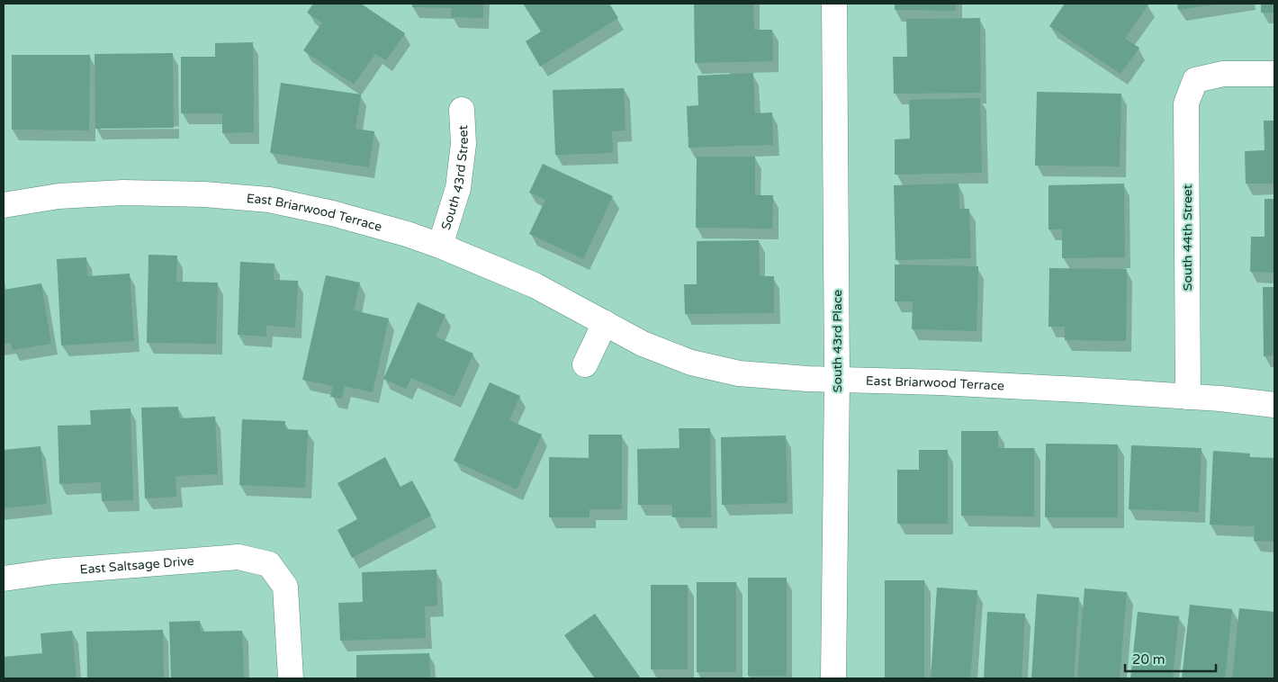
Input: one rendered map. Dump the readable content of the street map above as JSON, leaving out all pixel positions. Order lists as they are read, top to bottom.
{
  "streets": {
    "street": [
      "South 43rd Street",
      "East Briarwood Terrace",
      "South 44th Street",
      "South 43rd Place",
      "East Saltsage Drive"
    ]
  },
  "crossings": [
    ["South 43rd Street", "East Briarwood Terrace"],
    ["East Briarwood Terrace", "South 44th Street"],
    ["East Briarwood Terrace", "South 43rd Place"]
  ],
  "scale_bar": "20 m"
}
